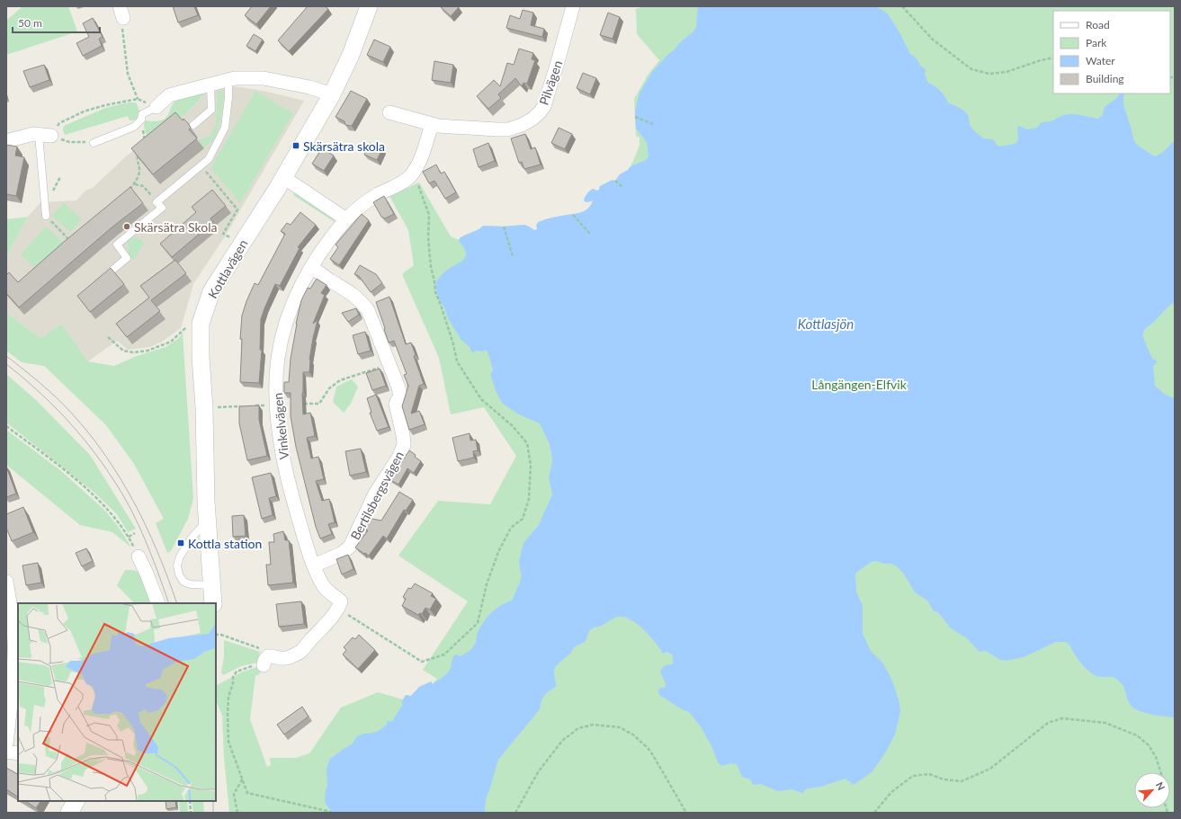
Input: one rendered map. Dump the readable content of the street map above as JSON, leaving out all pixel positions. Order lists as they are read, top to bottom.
{
  "streets": {
    "street": [
      "Pilvägen",
      "Kottlavägen",
      "Vinkelvägen",
      "Bertilsbergsvägen"
    ]
  },
  "crossings": [
    ["Vinkelvägen", "Bertilsbergsvägen"]
  ],
  "water": ["Kottlasjön"],
  "parks": ["Långängen-Elfvik"],
  "places": {
    "transit": ["Skärsätra skola", "Kottla station"],
    "other": ["Skärsätra Skola"]
  },
  "legend": [
    "Road",
    "Park",
    "Water",
    "Building"
  ],
  "scale_bar": "50 m",
  "north": "top right"
}
